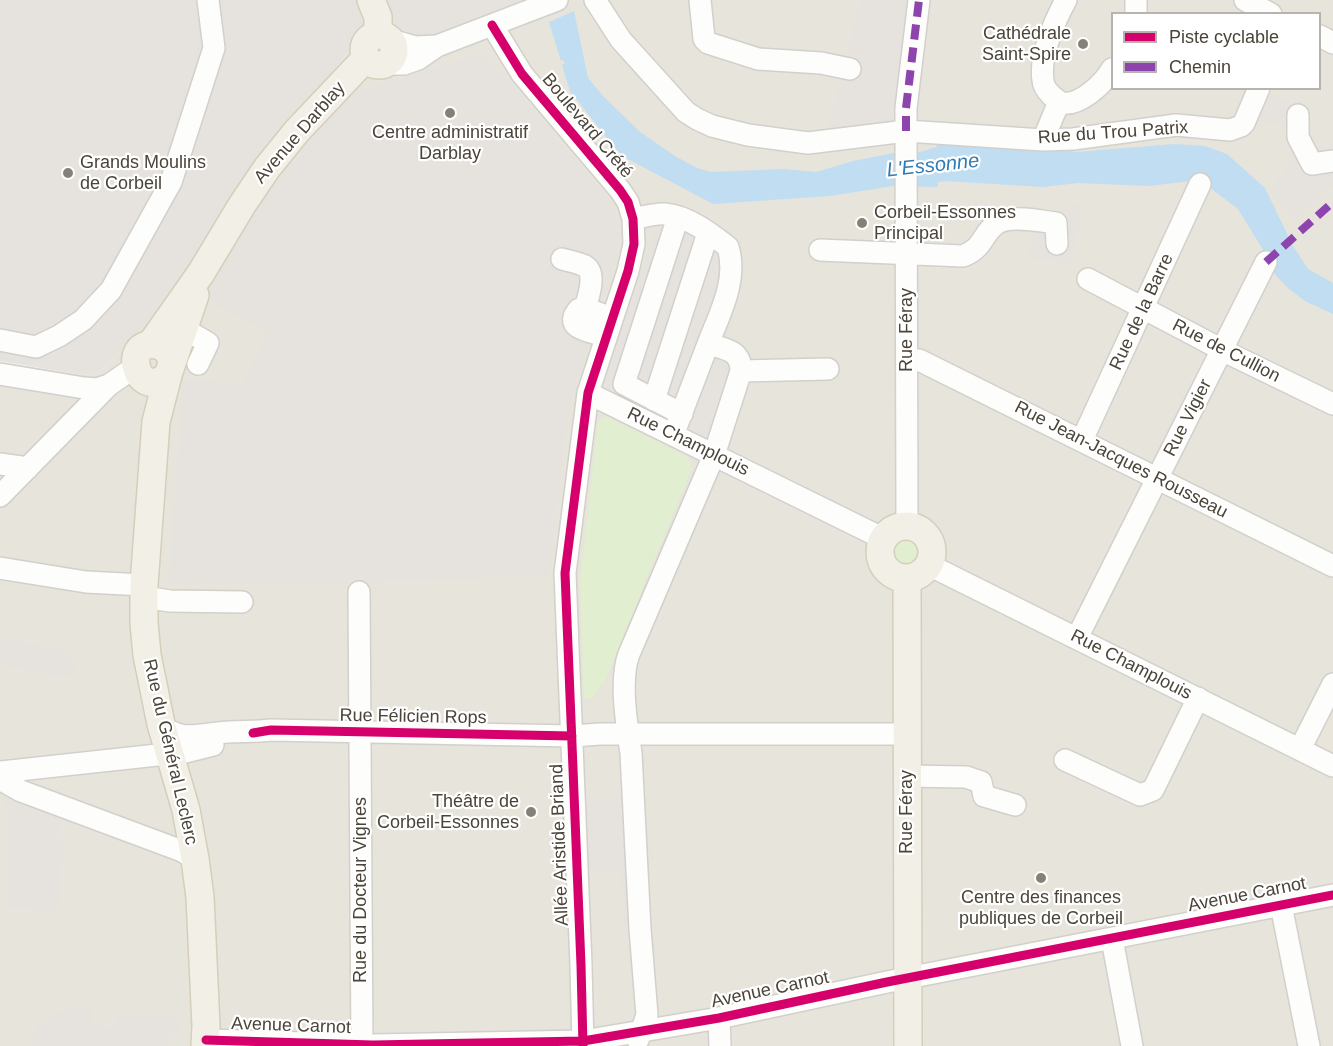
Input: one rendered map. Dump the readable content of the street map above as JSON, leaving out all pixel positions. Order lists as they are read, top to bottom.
{
  "streets": {
    "main road": ["Avenue Darblay", "Rue Féray", "Rue du Général Leclerc"],
    "street": [
      "Boulevard Crété",
      "Rue du Trou Patrix",
      "Rue de la Barre",
      "Rue de Cullion",
      "Rue Vigier",
      "Rue Champlouis",
      "Rue Jean-Jacques Rousseau",
      "Rue Félicien Rops",
      "Allée Aristide Briand",
      "Rue du Docteur Vignes",
      "Avenue Carnot"
    ]
  },
  "crossings": [
    ["Boulevard Crété", "Rue Champlouis"],
    ["Boulevard Crété", "Allée Aristide Briand"],
    ["Avenue Darblay", "Rue du Général Leclerc"],
    ["Rue du Trou Patrix", "Rue Féray"],
    ["Rue de la Barre", "Rue de Cullion"],
    ["Rue de la Barre", "Rue Jean-Jacques Rousseau"],
    ["Rue Féray", "Rue Champlouis"],
    ["Rue Féray", "Rue Jean-Jacques Rousseau"],
    ["Rue Féray", "Rue Félicien Rops"],
    ["Rue Féray", "Avenue Carnot"],
    ["Rue de Cullion", "Rue Vigier"],
    ["Rue Vigier", "Rue Champlouis"],
    ["Rue Vigier", "Rue Jean-Jacques Rousseau"],
    ["Rue Champlouis", "Allée Aristide Briand"],
    ["Rue Félicien Rops", "Rue du Général Leclerc"],
    ["Rue Félicien Rops", "Allée Aristide Briand"],
    ["Rue Félicien Rops", "Rue du Docteur Vignes"],
    ["Rue du Général Leclerc", "Avenue Carnot"],
    ["Allée Aristide Briand", "Avenue Carnot"],
    ["Rue du Docteur Vignes", "Avenue Carnot"]
  ],
  "water": ["L'Essonne"],
  "places": [
    "Cathédrale Saint-Spire",
    "Centre administratif Darblay",
    "Grands Moulins de Corbeil",
    "Corbeil-Essonnes Principal",
    "Théâtre de Corbeil-Essonnes",
    "Centre des finances publiques de Corbeil"
  ],
  "legend": ["Piste cyclable", "Chemin"]
}
